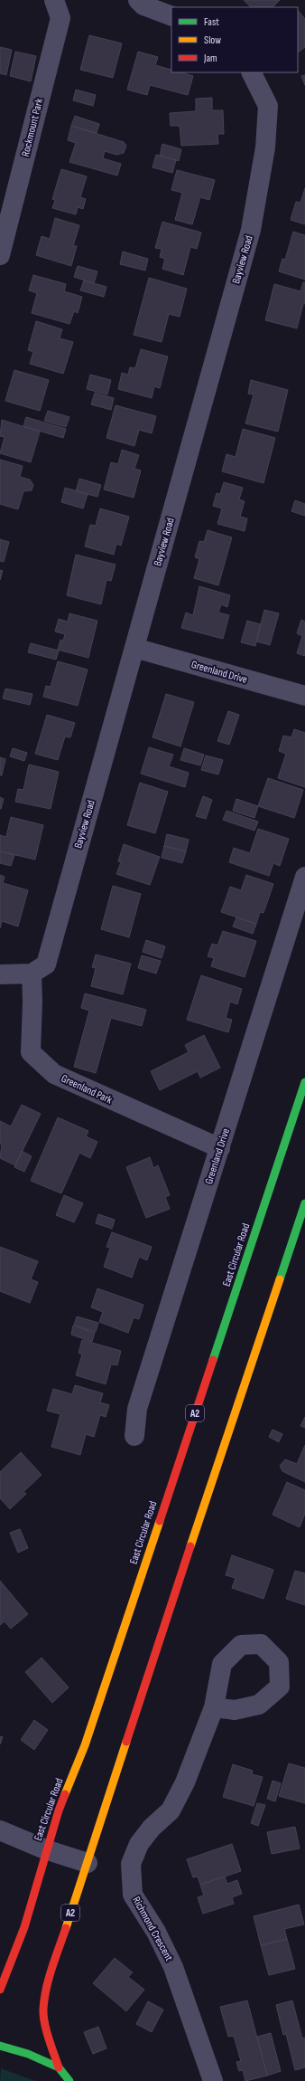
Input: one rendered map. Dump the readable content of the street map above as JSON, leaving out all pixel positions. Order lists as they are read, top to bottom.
{
  "streets": {
    "highway": ["East Circular Road", "A2"],
    "street": [
      "Rockmount Park",
      "Bayview Road",
      "Greenland Drive",
      "Greenland Park",
      "Richmond Crescent"
    ]
  },
  "crossings": [
    ["Bayview Road", "Greenland Drive"],
    ["Bayview Road", "Greenland Park"],
    ["Greenland Drive", "Greenland Park"]
  ],
  "legend": ["Fast", "Slow", "Jam"]
}
